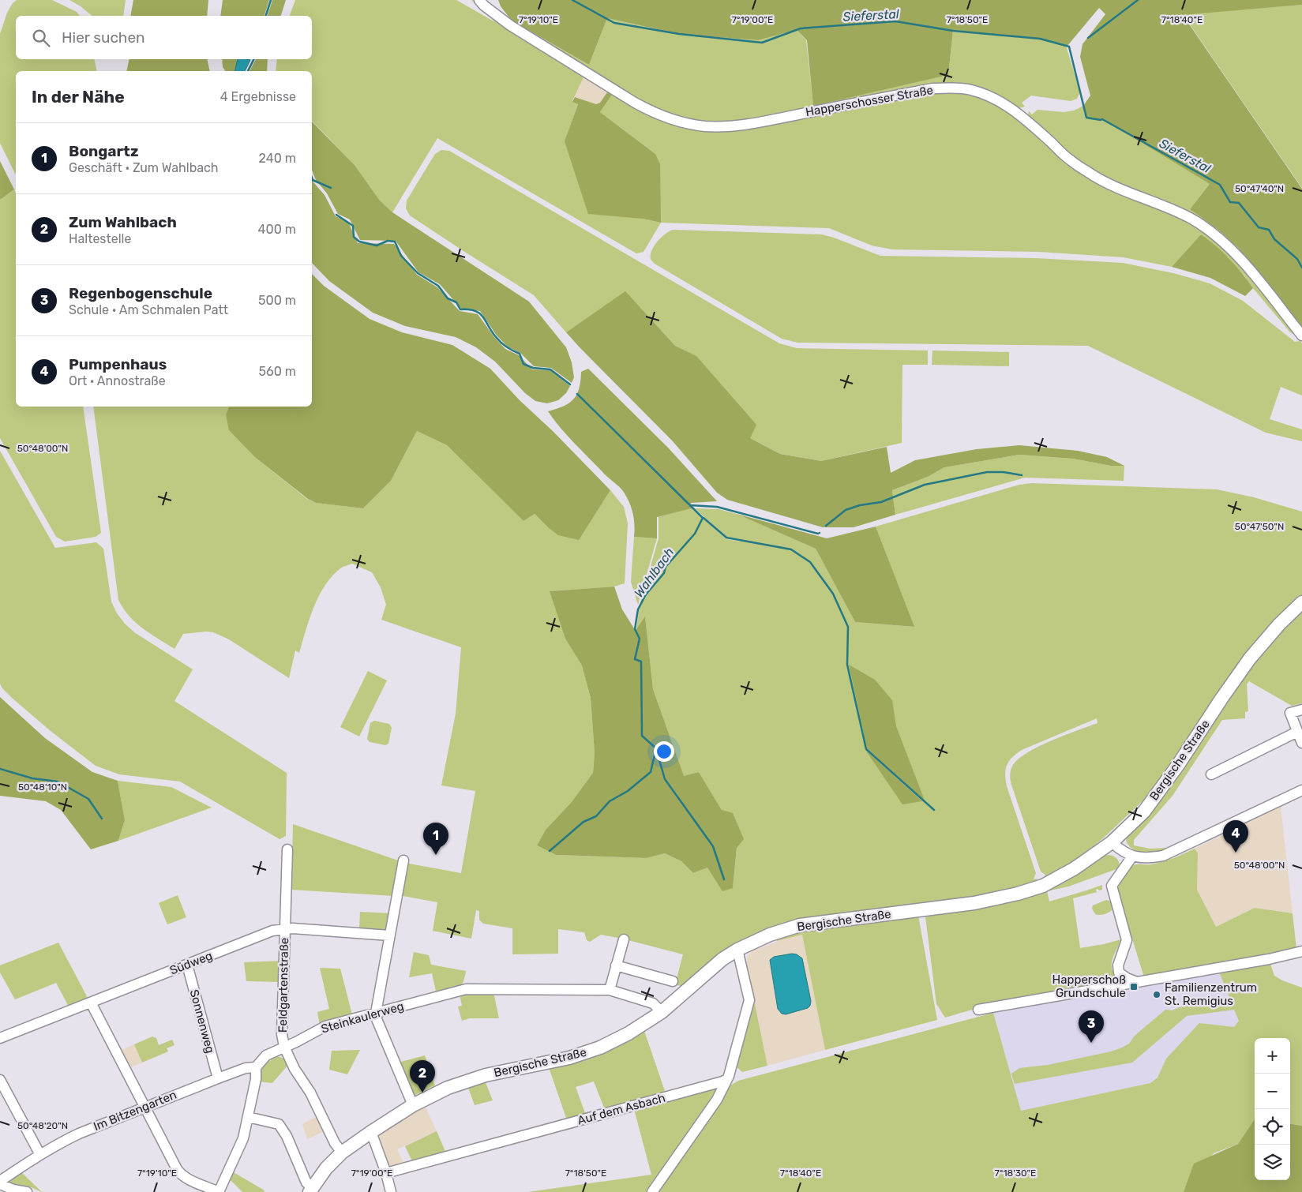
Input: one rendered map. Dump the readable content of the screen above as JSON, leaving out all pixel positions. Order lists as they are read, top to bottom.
{
  "streets": {
    "main road": ["Bergische Straße"],
    "street": [
      "Happerschosser Straße",
      "Südweg",
      "Feldgartenstraße",
      "Steinkaulerweg",
      "Sonnenweg",
      "Auf dem Asbach",
      "Im Bitzengarten"
    ]
  },
  "crossings": [
    ["Bergische Straße", "Feldgartenstraße"],
    ["Bergische Straße", "Steinkaulerweg"],
    ["Südweg", "Feldgartenstraße"],
    ["Südweg", "Sonnenweg"],
    ["Feldgartenstraße", "Steinkaulerweg"],
    ["Steinkaulerweg", "Im Bitzengarten"],
    ["Sonnenweg", "Im Bitzengarten"]
  ],
  "water": ["Sieferstal", "Wahlbach"],
  "places": {
    "transit": ["Happerschoß Grundschule"],
    "other": ["Familienzentrum St. Remigius"]
  },
  "page": {
    "search": "Hier suchen",
    "heading": ["In der Nähe", "4 Ergebnisse"],
    "list": [
      {
        "mark": "1",
        "name": "Bongartz",
        "note": "Geschäft · Zum Wahlbach",
        "value": "240 m"
      },
      {
        "mark": "2",
        "name": "Zum Wahlbach",
        "note": "Haltestelle",
        "value": "400 m"
      },
      {
        "mark": "3",
        "name": "Regenbogenschule",
        "note": "Schule · Am Schmalen Patt",
        "value": "500 m"
      },
      {
        "mark": "4",
        "name": "Pumpenhaus",
        "note": "Ort · Annostraße",
        "value": "560 m"
      }
    ],
    "pins": [
      "4",
      "1",
      "3",
      "2"
    ],
    "map_buttons": ["+", "−"]
  },
  "coordinates": [
    "7°19'10\"E",
    "7°19'00\"E",
    "7°18'50\"E",
    "7°18'40\"E",
    "50°47'40\"N",
    "50°48'00\"N",
    "50°47'50\"N",
    "50°48'10\"N",
    "50°48'20\"N",
    "7°18'30\"E"
  ]
}
